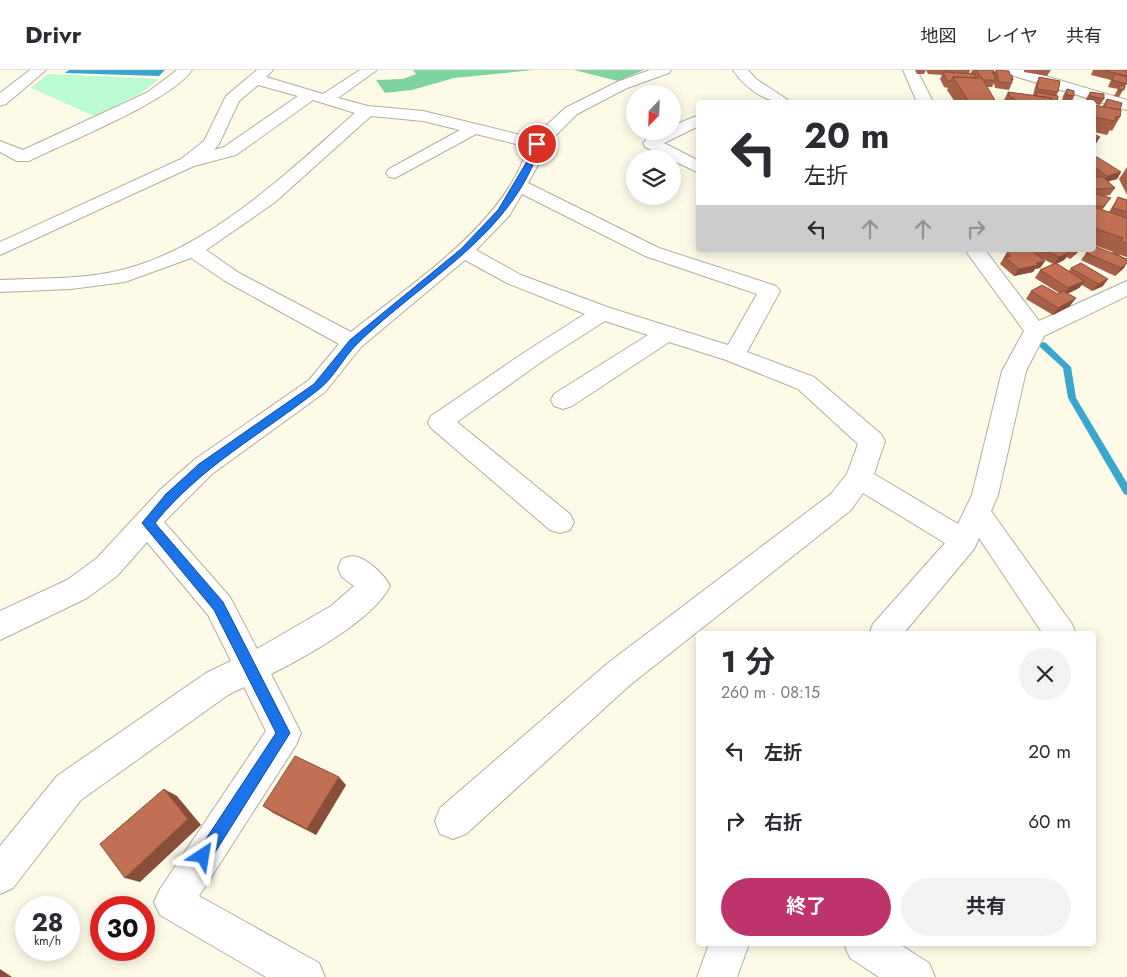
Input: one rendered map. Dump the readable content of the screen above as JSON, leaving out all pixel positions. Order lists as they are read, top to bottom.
{
  "north": "bottom left",
  "page": {
    "header": "Drivr",
    "nav": ["地図", "レイヤ", "共有"],
    "turn": ["20 m", "左折"],
    "heading": ["1 分", "260 m · 08:15"],
    "list": [
      {
        "name": "左折",
        "value": "20 m"
      },
      {
        "name": "右折",
        "value": "60 m"
      }
    ],
    "buttons": ["終了", "共有"],
    "speed": "28 km/h",
    "limit": "30"
  }
}
